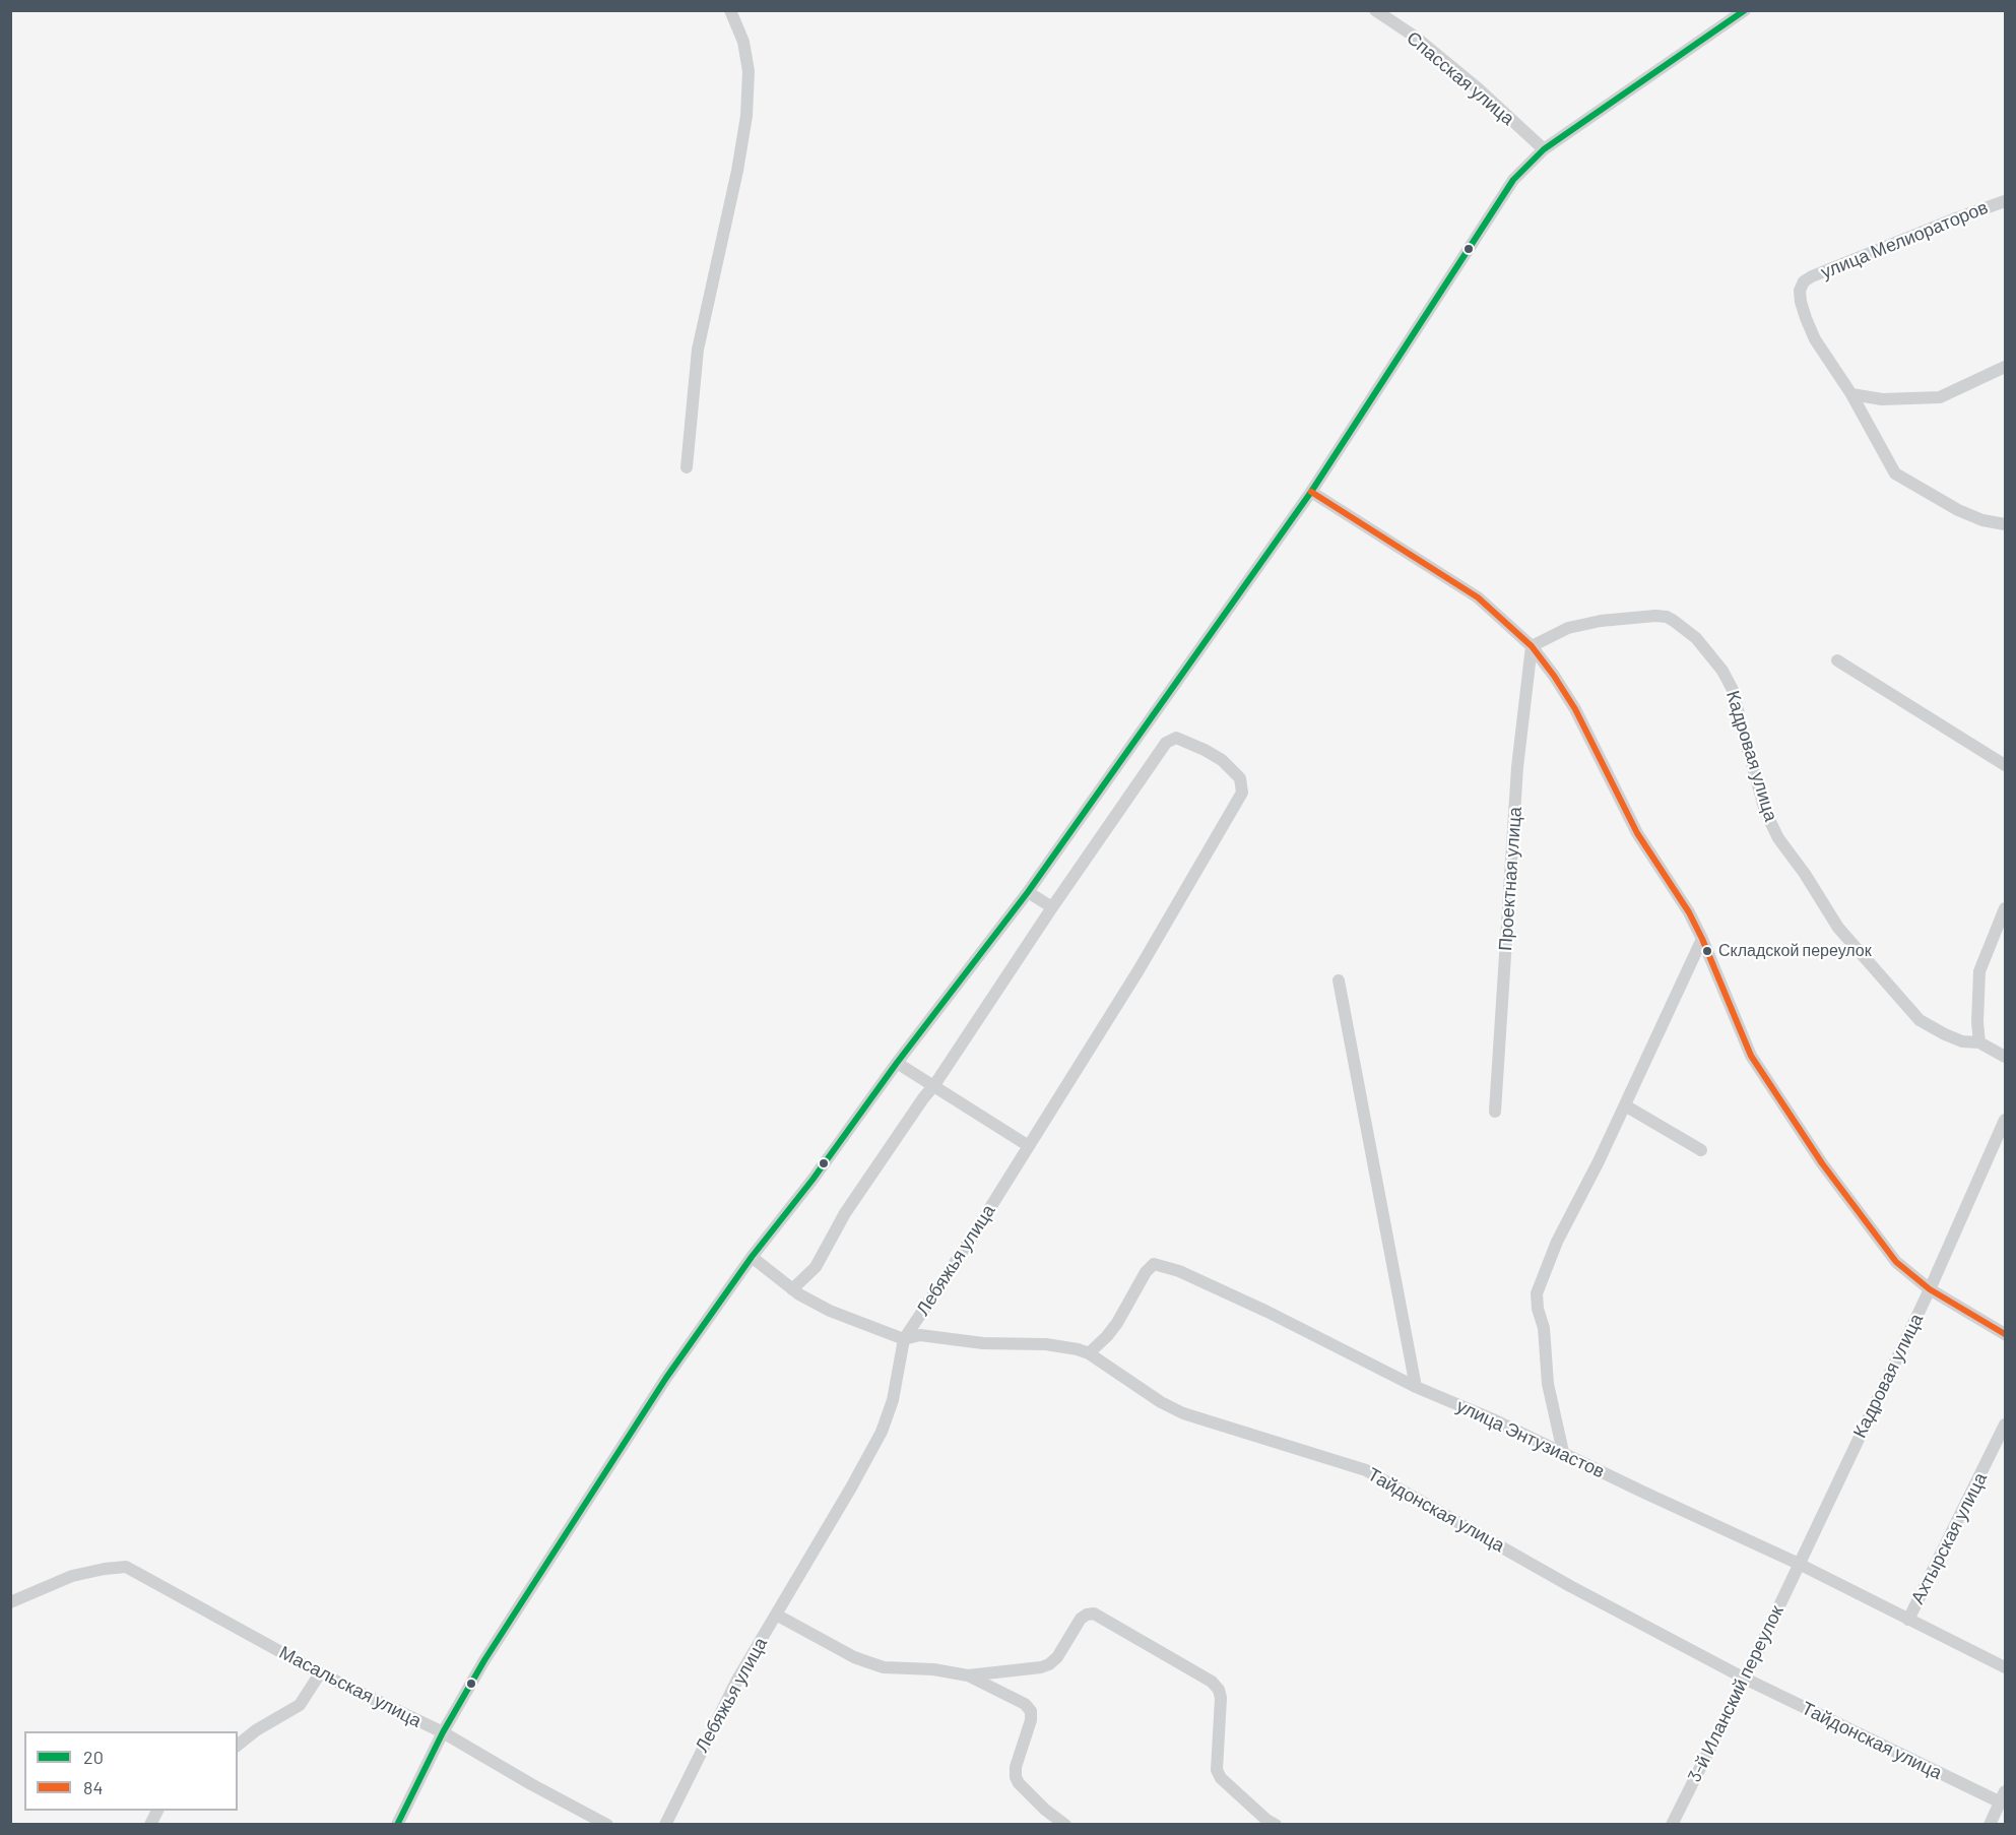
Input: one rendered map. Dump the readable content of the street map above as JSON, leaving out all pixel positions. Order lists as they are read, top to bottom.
{
  "streets": {
    "street": [
      "Спасская улица",
      "улица Мелиораторов",
      "Кадровая улица",
      "Проектная улица",
      "Лебяжья улица",
      "улица Энтузиастов",
      "Тайдонская улица",
      "Ахтырская улица",
      "Масальская улица",
      "3-й Иланский переулок"
    ]
  },
  "crossings": [
    ["Кадровая улица", "Проектная улица"],
    ["Кадровая улица", "улица Энтузиастов"],
    ["Кадровая улица", "3-й Иланский переулок"],
    ["Лебяжья улица", "Тайдонская улица"],
    ["улица Энтузиастов", "Тайдонская улица"],
    ["улица Энтузиастов", "Ахтырская улица"],
    ["улица Энтузиастов", "3-й Иланский переулок"],
    ["Тайдонская улица", "3-й Иланский переулок"]
  ],
  "places": ["Складской переулок"],
  "lines": ["transit line 20", "transit line 84"],
  "legend": ["20", "84"]
}
